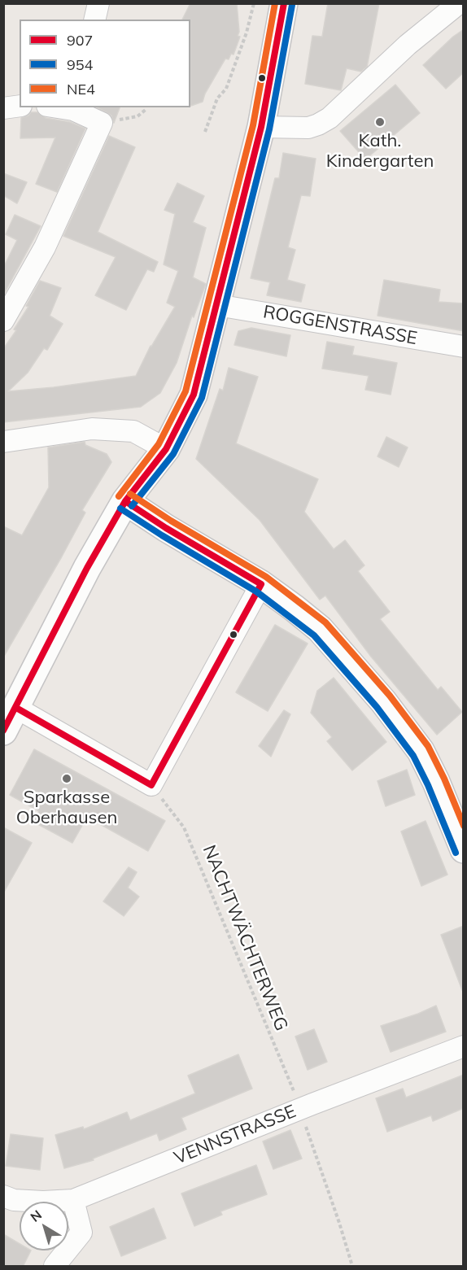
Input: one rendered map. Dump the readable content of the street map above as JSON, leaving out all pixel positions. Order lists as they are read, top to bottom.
{
  "streets": {
    "street": ["ROGGENSTRASSE", "VENNSTRASSE"],
    "path": ["NACHTWÄCHTERWEG"]
  },
  "crossings": [
    ["NACHTWÄCHTERWEG", "VENNSTRASSE"]
  ],
  "places": ["Kath. Kindergarten", "Sparkasse Oberhausen"],
  "lines": ["transit line 907", "transit line NE4", "transit line 954"],
  "legend": ["907", "954", "NE4"],
  "north": "top left"
}
